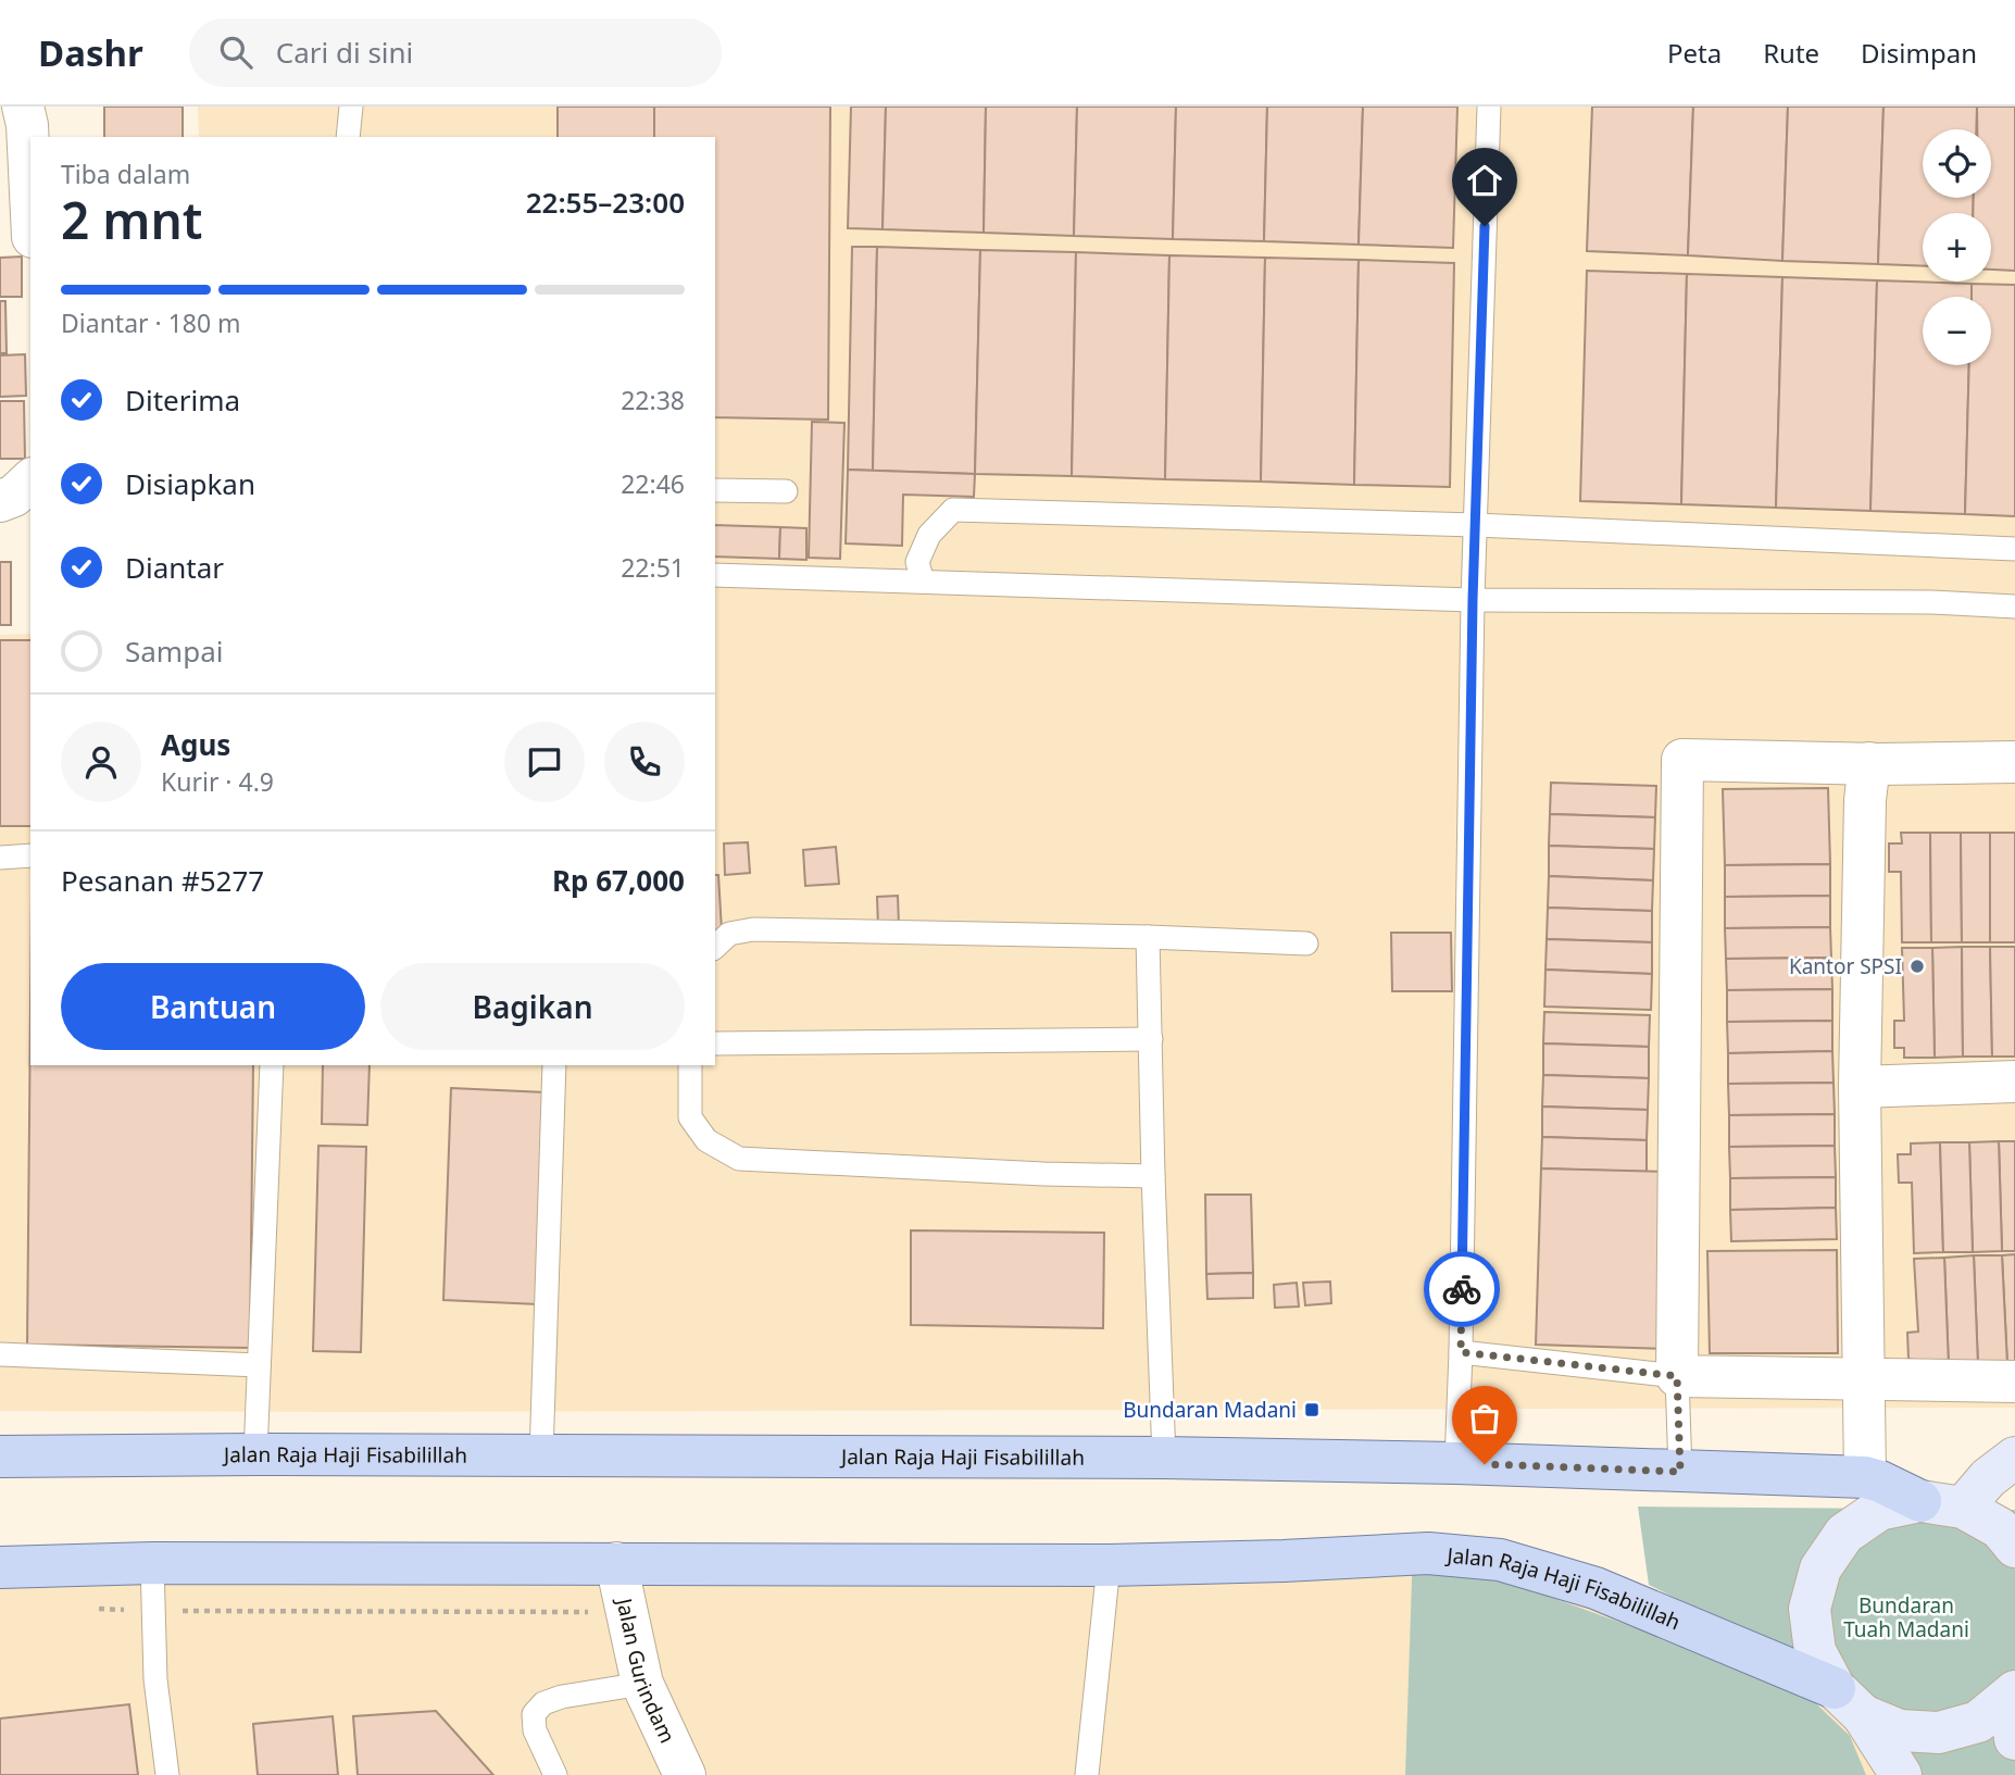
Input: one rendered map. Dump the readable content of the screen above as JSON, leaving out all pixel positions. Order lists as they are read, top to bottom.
{
  "streets": {
    "main road": ["Jalan Raja Haji Fisabilillah"],
    "street": ["Jalan Gurindam"]
  },
  "crossings": [
    ["Jalan Raja Haji Fisabilillah", "Jalan Gurindam"]
  ],
  "parks": ["Bundaran Tuah Madani"],
  "places": {
    "other": ["Kantor SPSI"],
    "transit": ["Bundaran Madani"]
  },
  "page": {
    "header": "Dashr",
    "search": "Cari di sini",
    "nav": ["Peta", "Rute", "Disimpan"],
    "map_buttons": ["+", "−"],
    "heading": ["2 mnt", "Tiba dalam", "22:55–23:00"],
    "panel": [
      "Agus",
      "Kurir · 4.9",
      "Pesanan #5277",
      "Rp 67,000"
    ],
    "bar": "Diantar · 180 m",
    "list": [
      ["Diterima", "22:38"],
      ["Disiapkan", "22:46"],
      ["Diantar", "22:51"],
      "Sampai"
    ],
    "buttons": ["Bantuan", "Bagikan"]
  }
}
